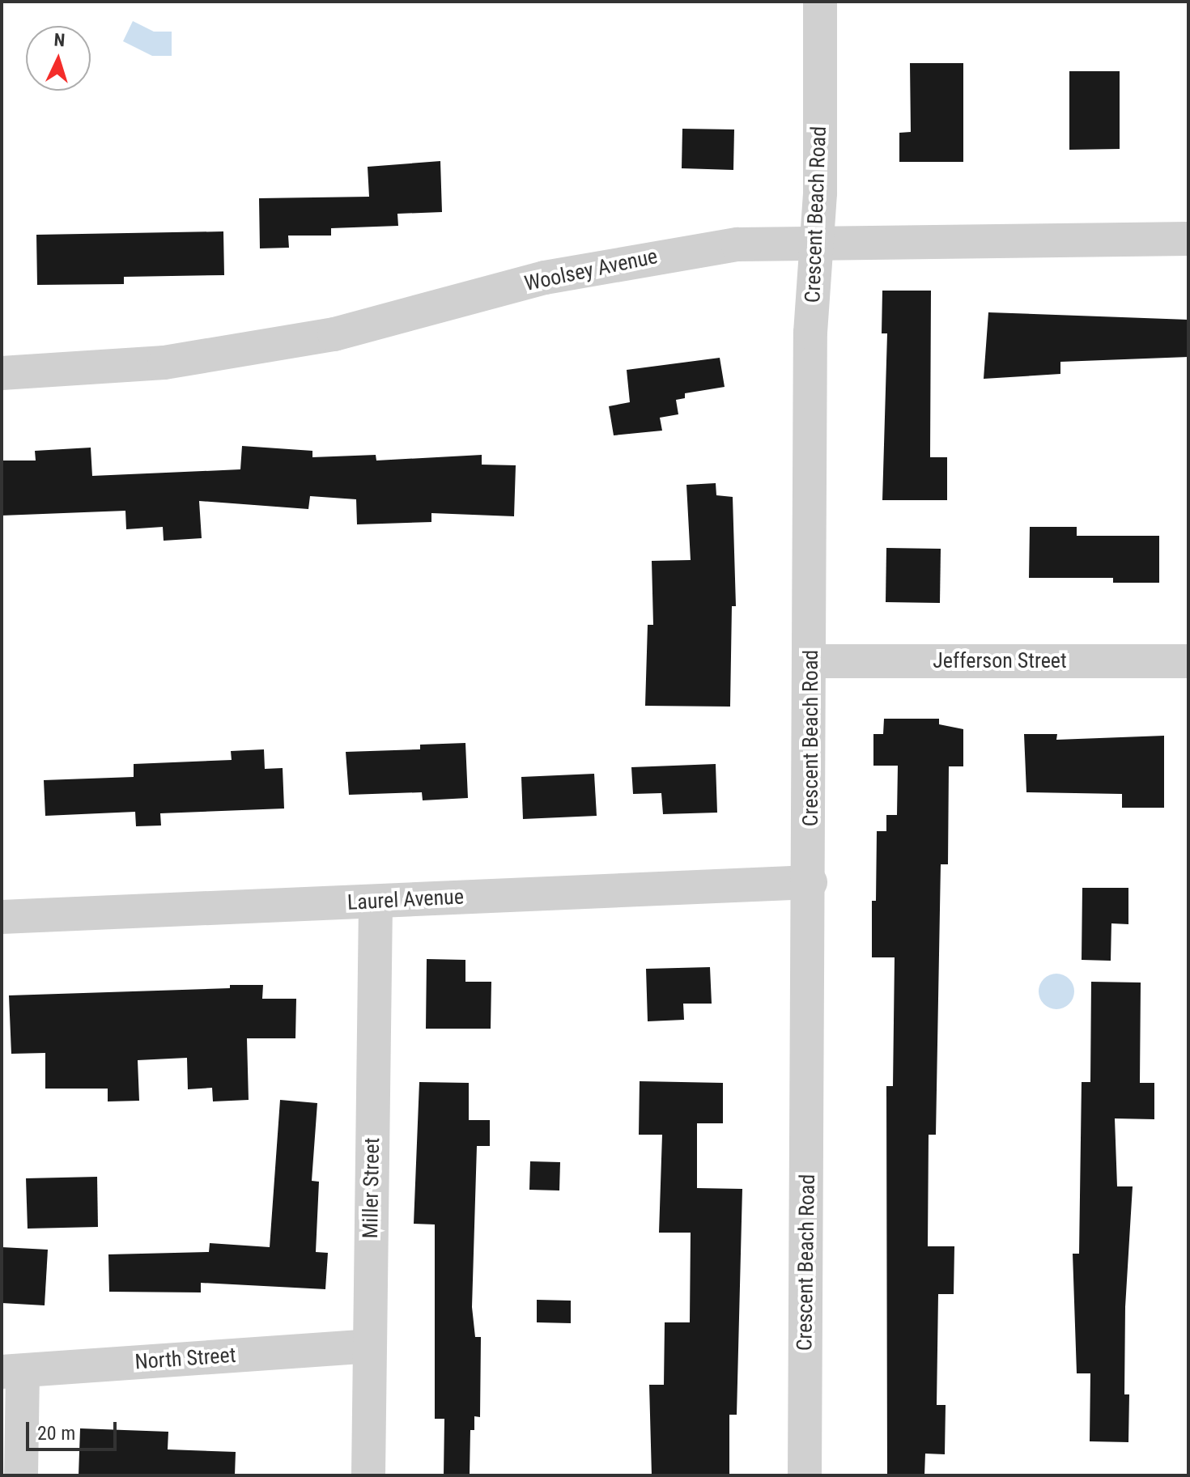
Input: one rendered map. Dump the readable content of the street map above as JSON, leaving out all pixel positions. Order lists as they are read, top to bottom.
{
  "streets": {
    "street": [
      "Crescent Beach Road",
      "Woolsey Avenue",
      "Jefferson Street",
      "Laurel Avenue",
      "Miller Street",
      "North Street"
    ]
  },
  "crossings": [
    ["Crescent Beach Road", "Woolsey Avenue"],
    ["Crescent Beach Road", "Jefferson Street"],
    ["Crescent Beach Road", "Laurel Avenue"],
    ["Laurel Avenue", "Miller Street"],
    ["Miller Street", "North Street"]
  ],
  "scale_bar": "20 m",
  "north": "top"
}
